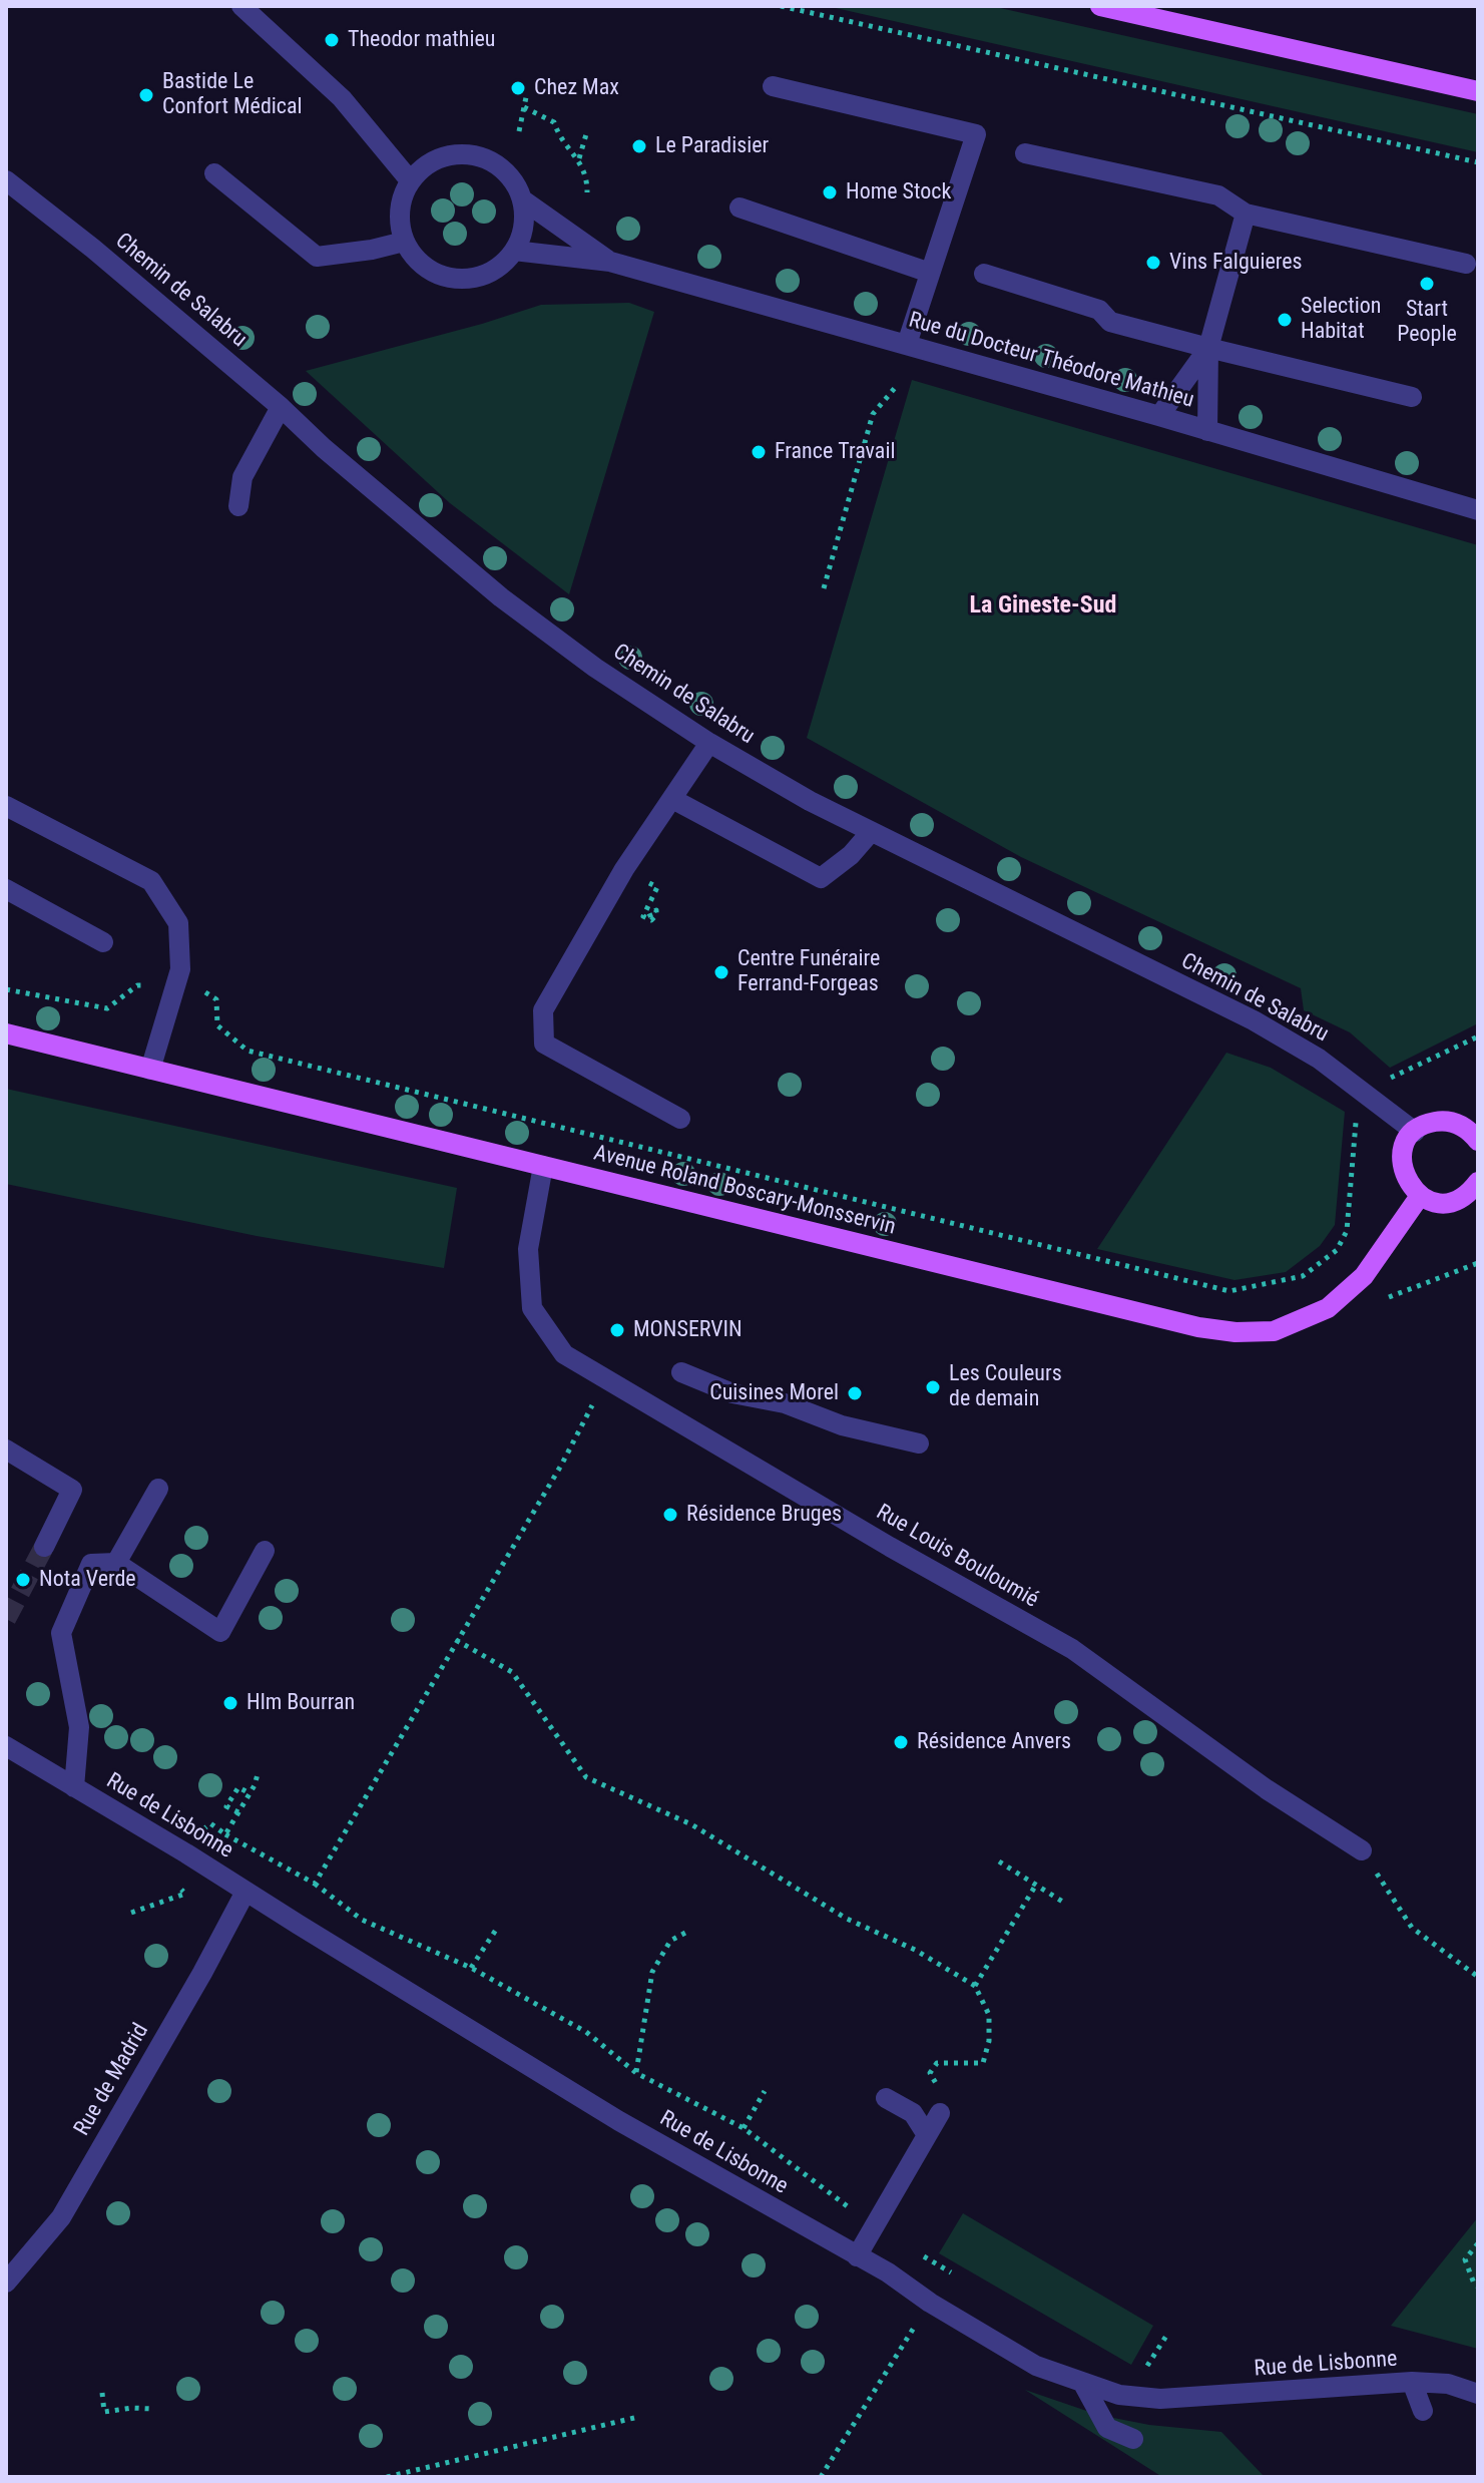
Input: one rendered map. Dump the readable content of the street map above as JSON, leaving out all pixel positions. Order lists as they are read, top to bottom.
{
  "streets": {
    "main road": ["Avenue Roland Boscary-Monsservin"],
    "street": [
      "Chemin de Salabru",
      "Rue du Docteur Théodore Mathieu",
      "Rue Louis Bouloumié",
      "Rue de Lisbonne",
      "Rue de Madrid"
    ]
  },
  "crossings": [
    ["Avenue Roland Boscary-Monsservin", "Rue Louis Bouloumié"],
    ["Rue de Lisbonne", "Rue de Madrid"]
  ],
  "districts": ["La Gineste-Sud"],
  "places": [
    "Theodor mathieu",
    "Chez Max",
    "Bastide Le Confort Médical",
    "Le Paradisier",
    "Home Stock",
    "Vins Falguieres",
    "Start People",
    "Selection Habitat",
    "France Travail",
    "Centre Funéraire Ferrand-Forgeas",
    "MONSERVIN",
    "Les Couleurs de demain",
    "Cuisines Morel",
    "Résidence Bruges",
    "Nota Verde",
    "Hlm Bourran",
    "Résidence Anvers"
  ]
}
